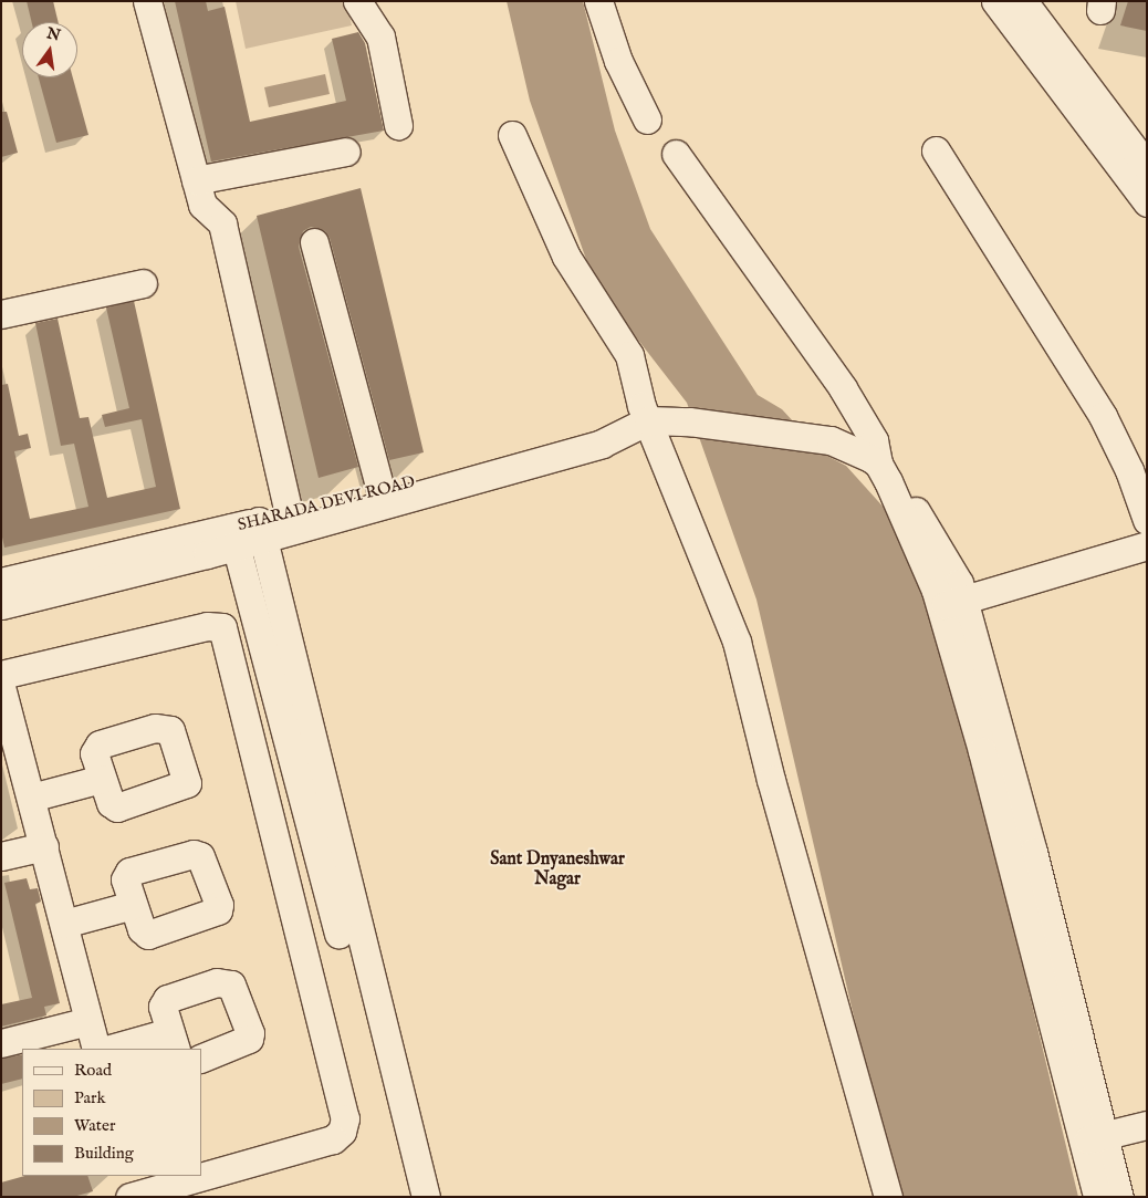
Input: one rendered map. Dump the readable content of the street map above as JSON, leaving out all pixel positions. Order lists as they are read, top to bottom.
{
  "streets": {
    "street": ["SHARADA DEVI ROAD"]
  },
  "districts": ["Sant Dnyaneshwar Nagar"],
  "legend": [
    "Road",
    "Park",
    "Water",
    "Building"
  ],
  "north": "top"
}
